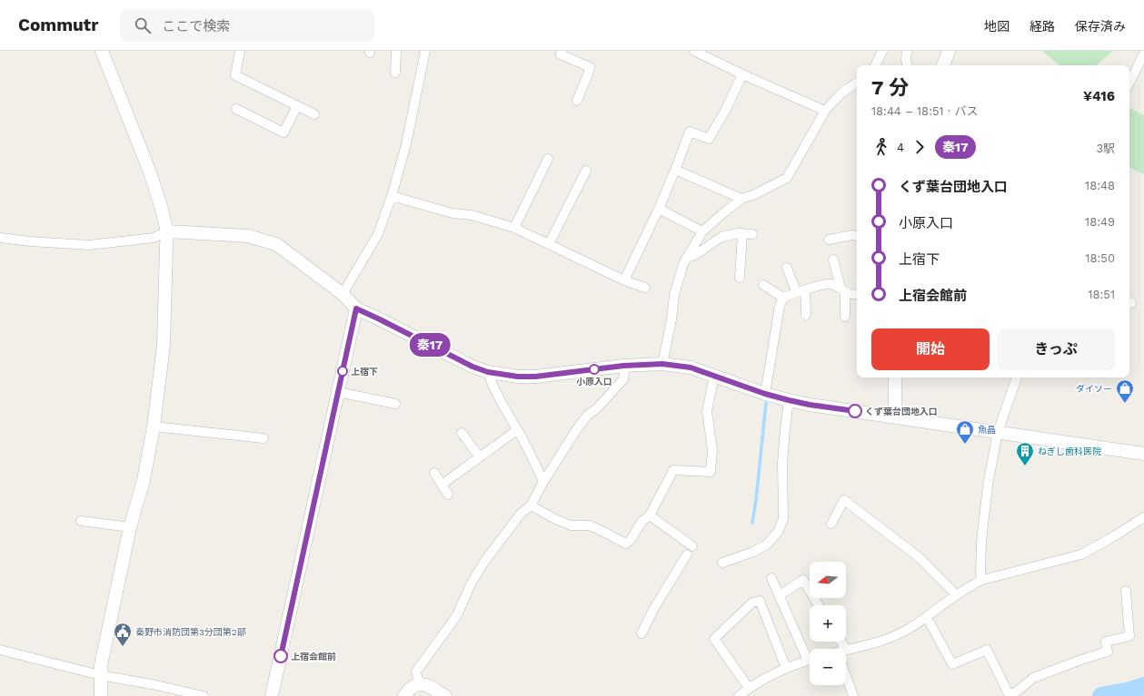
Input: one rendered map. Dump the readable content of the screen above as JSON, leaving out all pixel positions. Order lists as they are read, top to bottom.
{
  "places": {
    "other": [
      "小原入口",
      "上宿下",
      "くず葉台団地入口",
      "上宿会館前"
    ],
    "shop": ["ダイソー", "魚晶"],
    "building": ["ねぎし歯科医院"],
    "public building": ["秦野市消防団第3分団第2部"]
  },
  "lines": ["bus line 秦17"],
  "north": "left",
  "page": {
    "header": "Commutr",
    "search": "ここで検索",
    "nav": ["地図", "経路", "保存済み"],
    "on_map": "秦17",
    "heading": ["7 分", "18:44 – 18:51 · バス", "¥416"],
    "legs": ["4", "秦17", "3駅"],
    "list": [
      {
        "name": "くず葉台団地入口",
        "value": "18:48"
      },
      {
        "name": "小原入口",
        "value": "18:49"
      },
      {
        "name": "上宿下",
        "value": "18:50"
      },
      {
        "name": "上宿会館前",
        "value": "18:51"
      }
    ],
    "buttons": ["開始", "きっぷ"],
    "map_buttons": ["+", "−"]
  }
}
